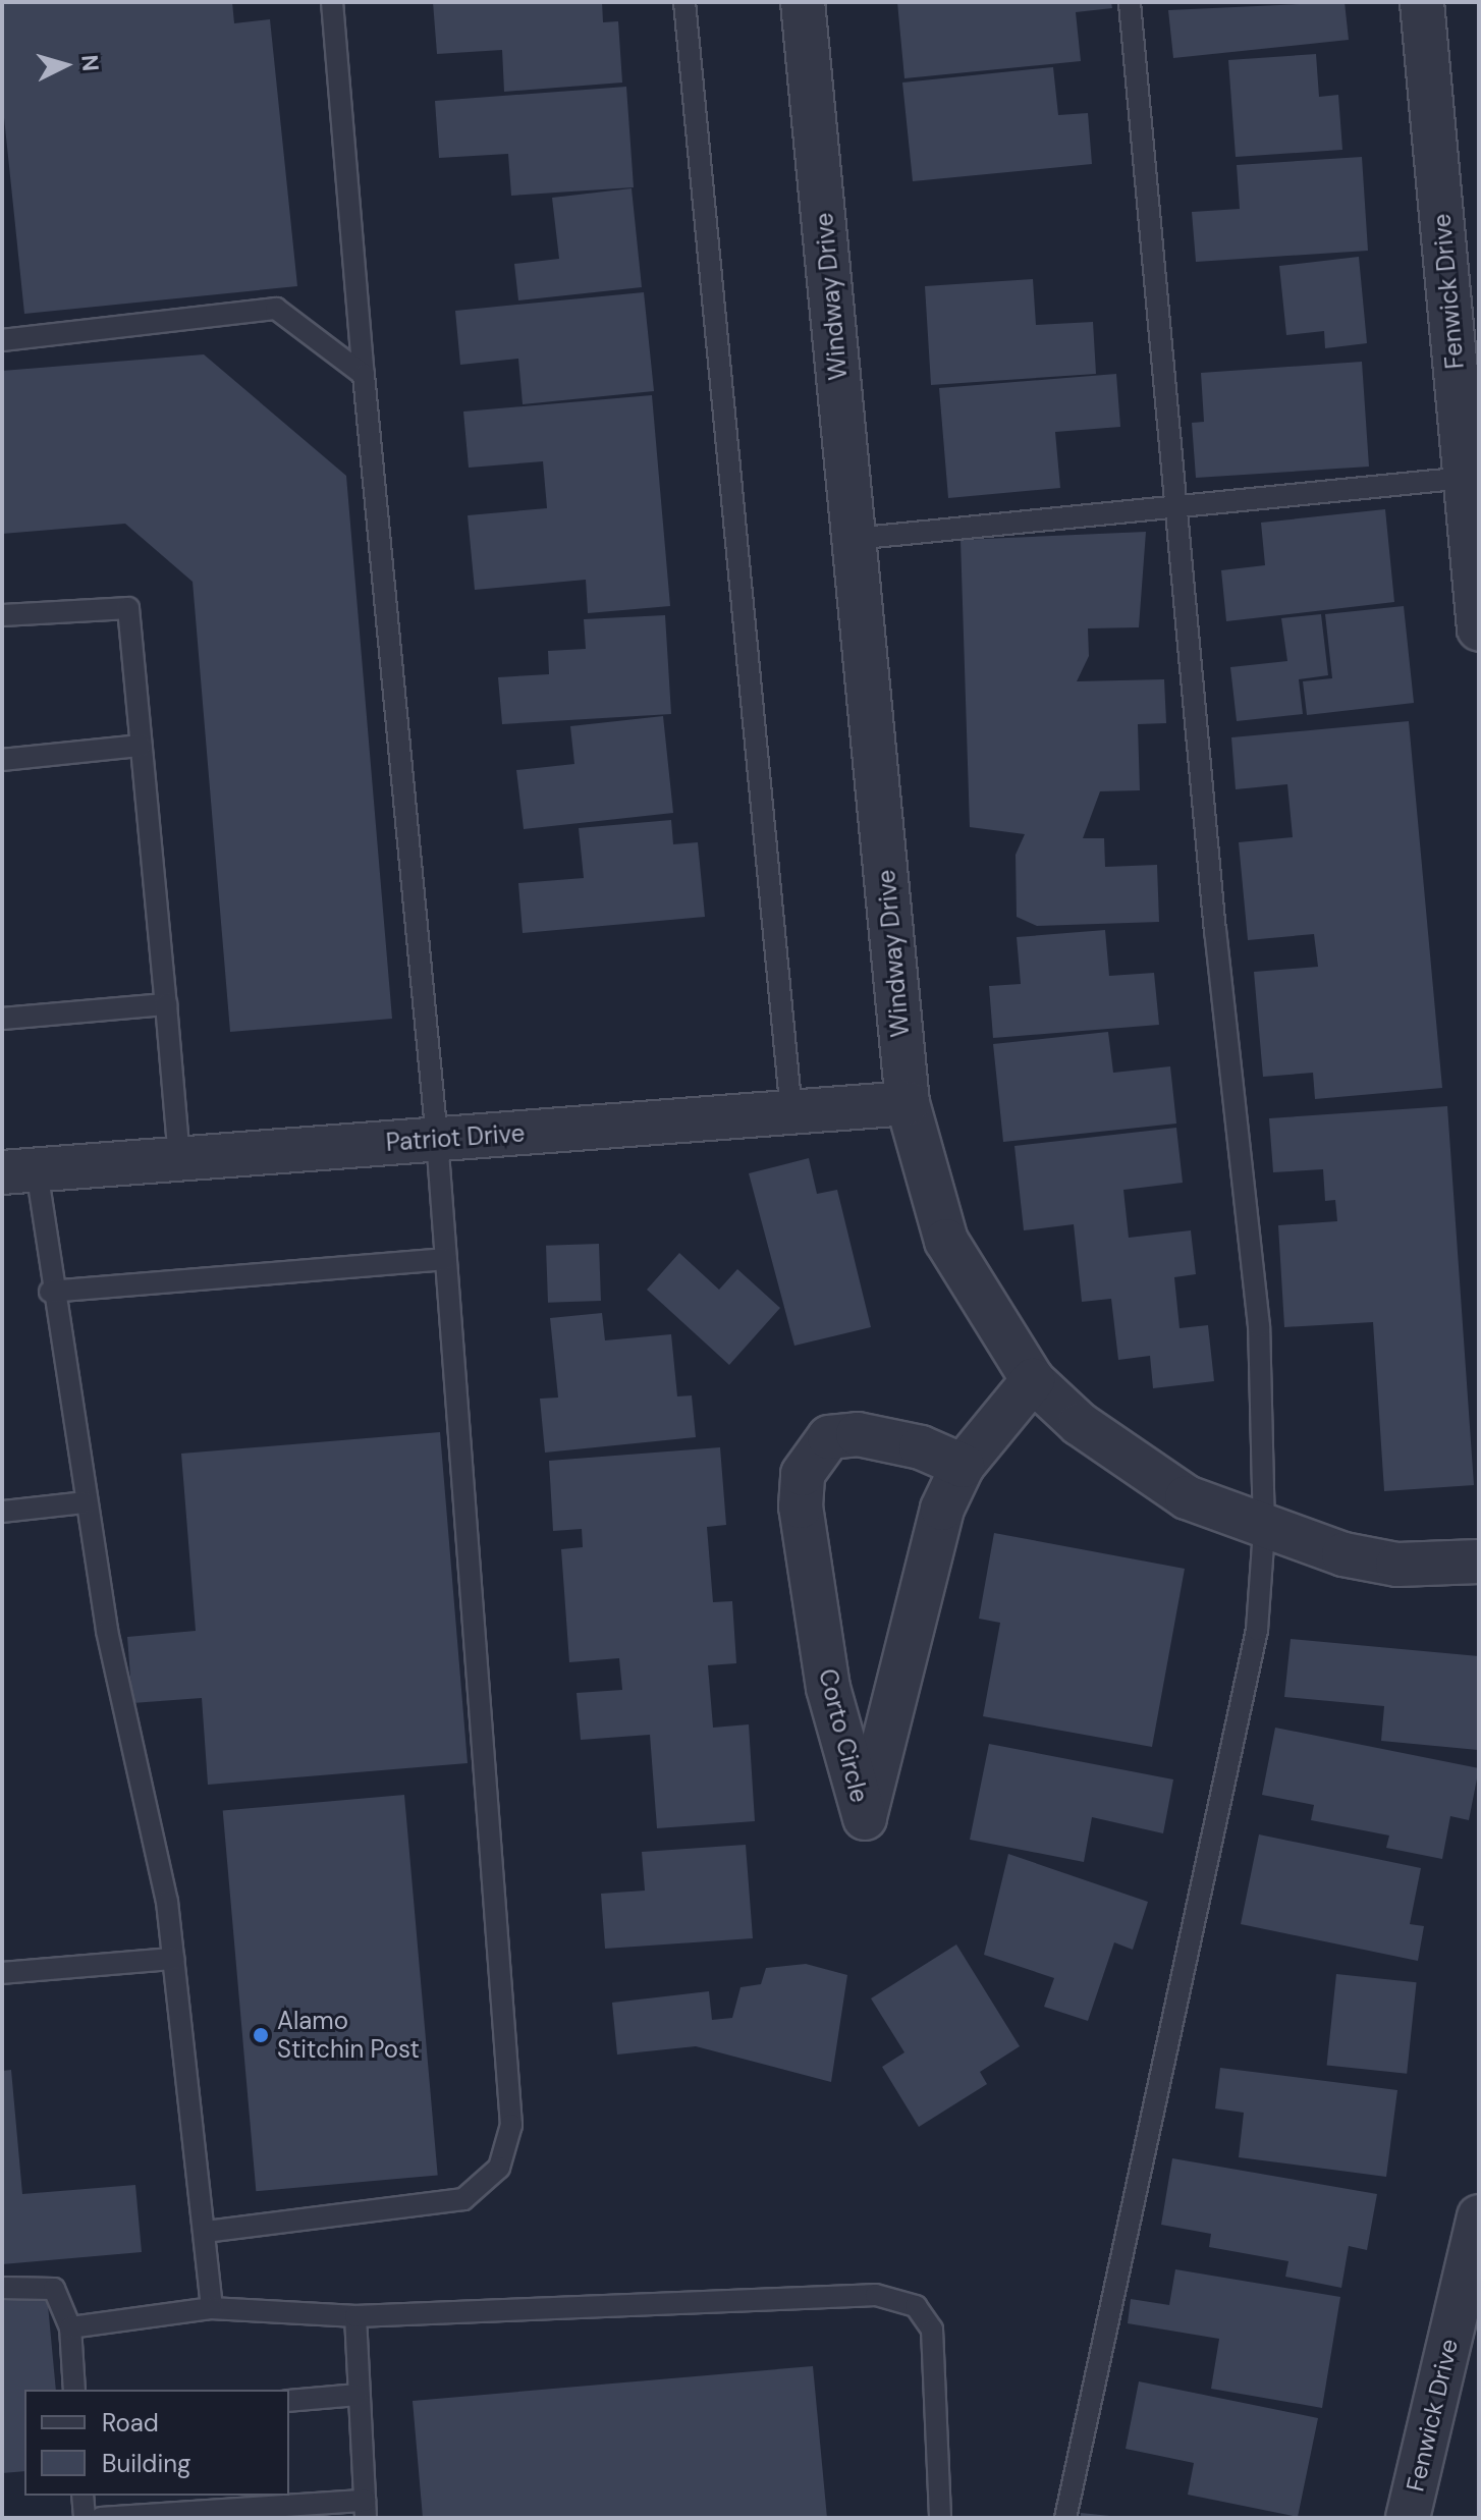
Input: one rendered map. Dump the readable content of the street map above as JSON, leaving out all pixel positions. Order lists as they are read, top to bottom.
{
  "streets": {
    "street": [
      "Fenwick Drive",
      "Windway Drive",
      "Patriot Drive",
      "Corto Circle"
    ]
  },
  "crossings": [
    ["Windway Drive", "Patriot Drive"],
    ["Windway Drive", "Corto Circle"]
  ],
  "places": ["Alamo Stitchin Post"],
  "legend": ["Road", "Building"],
  "north": "right"
}
